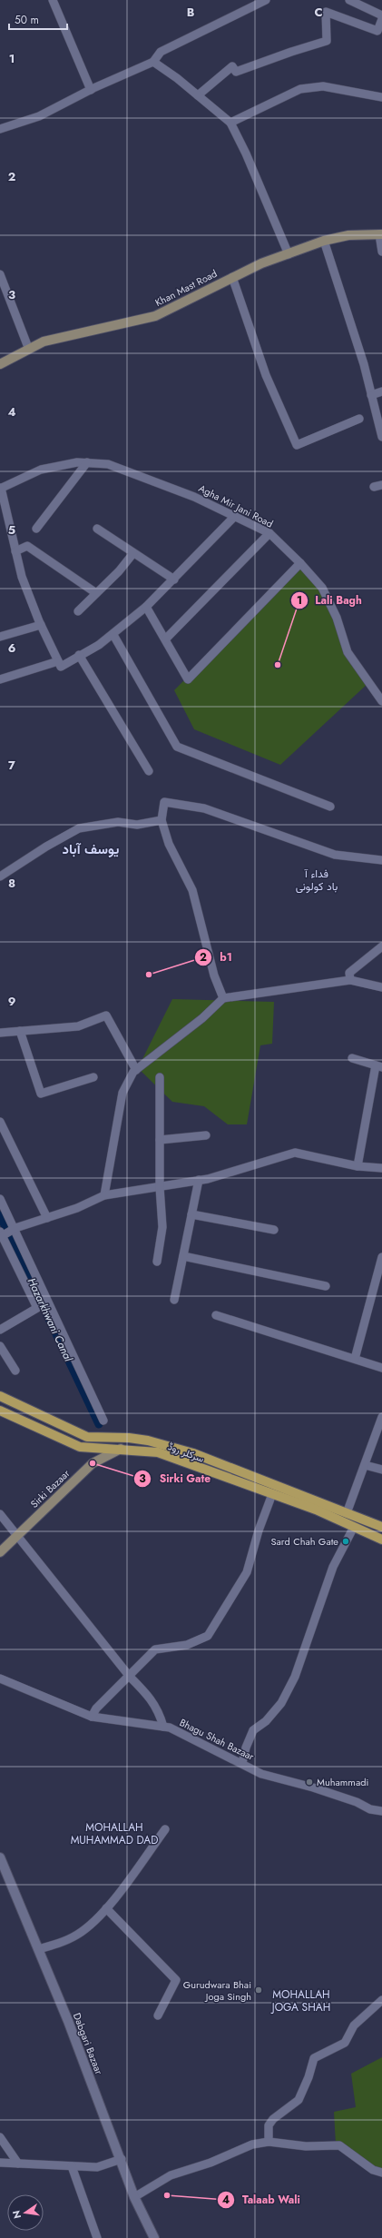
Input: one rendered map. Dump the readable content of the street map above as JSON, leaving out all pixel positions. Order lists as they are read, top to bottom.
{
  "streets": {
    "main road": ["Khan Mast Road", "سرکلر روڈ", "Sirki Bazaar"],
    "street": ["Agha Mir Jani Road", "Bhagu Shah Bazaar", "Dabgari Bazaar"]
  },
  "crossings": [
    ["سرکلر روڈ", "Sirki Bazaar"]
  ],
  "districts": [
    "یوسف آباد",
    "فداء آ باد کولونی",
    "MOHALLAH MUHAMMAD DAD",
    "MOHALLAH JOGA SHAH"
  ],
  "water": ["Hazarkhwani Canal"],
  "places": [
    "Lali Bagh",
    "b1",
    "Sirki Gate",
    "Sard Chah Gate",
    "Muhammadi",
    "Gurudwara Bhai Joga Singh",
    "Talaab Wali"
  ],
  "scale_bar": "50 m",
  "north": "left",
  "grid": {
    "columns": ["B", "C"],
    "rows": [
      "1",
      "2",
      "3",
      "4",
      "5",
      "6",
      "7",
      "8",
      "9"
    ]
  }
}
